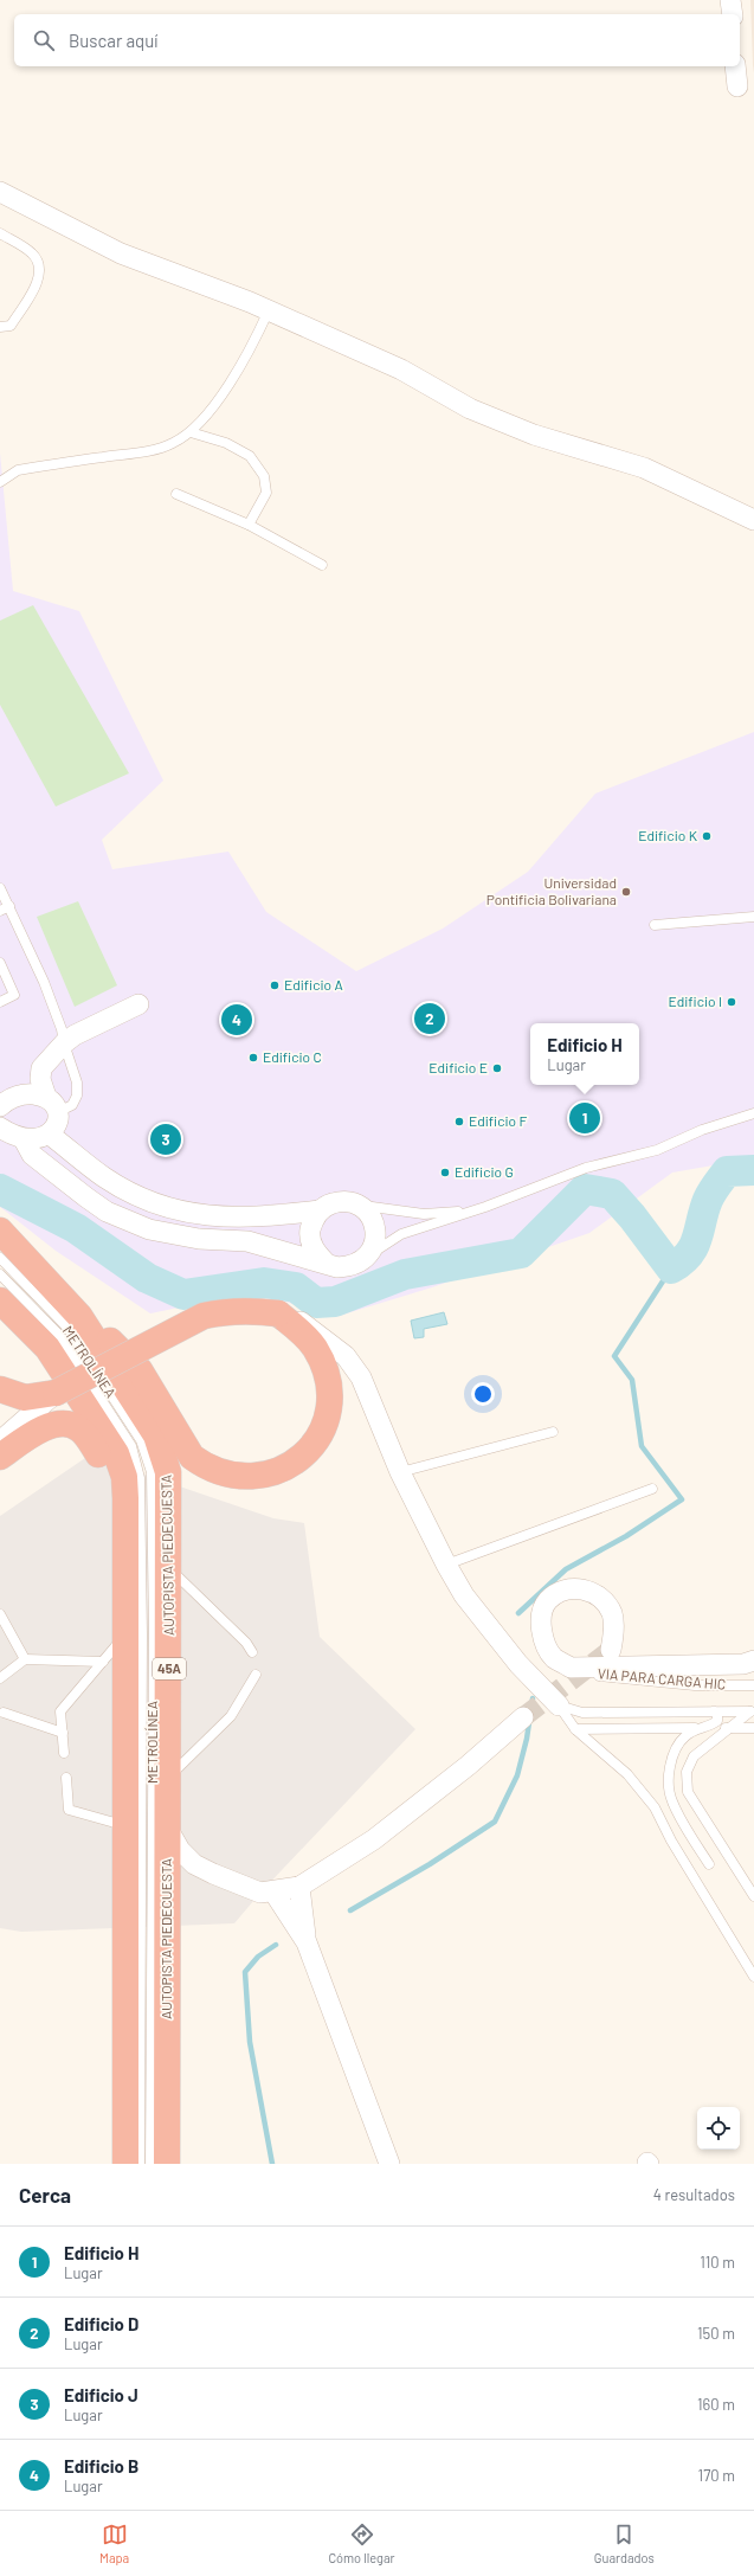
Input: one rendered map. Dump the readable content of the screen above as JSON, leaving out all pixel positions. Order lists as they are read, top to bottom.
{
  "streets": {
    "highway": ["AUTOPISTA PIEDECUESTA", "45A"],
    "lane": ["METROLÍNEA", "VIA PARA CARGA HIC"]
  },
  "places": [
    "Edificio K",
    "Universidad Pontificia Bolivariana",
    "Edificio A",
    "Edificio I",
    "Edificio C",
    "Edificio E",
    "Edificio F",
    "Edificio G"
  ],
  "page": {
    "search": "Buscar aquí",
    "pins": [
      "2",
      "4",
      "1",
      "3"
    ],
    "popup": ["Edificio H", "Lugar"],
    "heading": ["Cerca", "4 resultados"],
    "list": [
      {
        "mark": "1",
        "name": "Edificio H",
        "note": "Lugar",
        "value": "110 m"
      },
      {
        "mark": "2",
        "name": "Edificio D",
        "note": "Lugar",
        "value": "150 m"
      },
      {
        "mark": "3",
        "name": "Edificio J",
        "note": "Lugar",
        "value": "160 m"
      },
      {
        "mark": "4",
        "name": "Edificio B",
        "note": "Lugar",
        "value": "170 m"
      }
    ],
    "nav": ["Mapa", "Cómo llegar", "Guardados"]
  }
}
